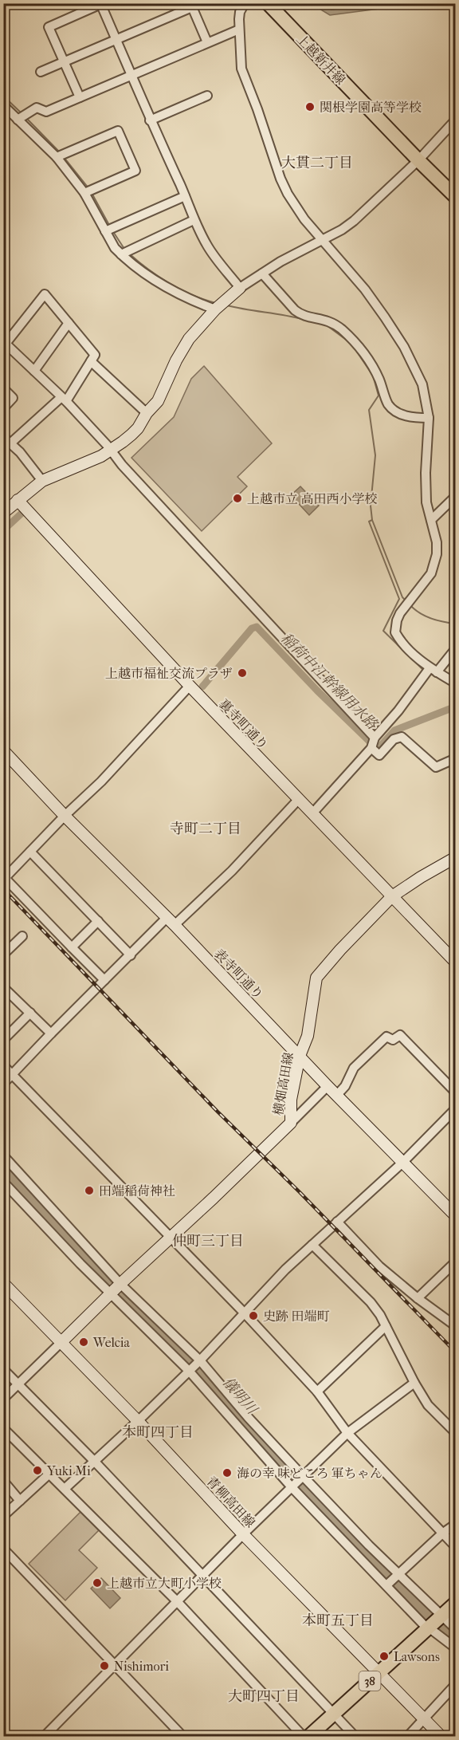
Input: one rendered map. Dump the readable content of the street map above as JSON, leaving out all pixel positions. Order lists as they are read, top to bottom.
{
  "streets": {
    "main road": ["上越新井線", "38"],
    "street": [
      "裏寺町通り",
      "表寺町通り",
      "横畑高田線",
      "青柳高田線"
    ]
  },
  "crossings": [
    ["裏寺町通り", "横畑高田線"],
    ["表寺町通り", "横畑高田線"],
    ["横畑高田線", "青柳高田線"],
    ["青柳高田線", "38"]
  ],
  "districts": [
    "大貫二丁目",
    "寺町二丁目",
    "仲町三丁目",
    "本町四丁目",
    "本町五丁目",
    "大町四丁目"
  ],
  "water": ["稲荷中江幹線用水路", "儀明川"],
  "places": [
    "関根学園高等学校",
    "上越市立 高田西小学校",
    "上越市福祉交流プラザ",
    "田端稲荷神社",
    "史跡 田端町",
    "Welcia",
    "Yuki Mi",
    "海の幸 味どころ 軍ちゃん",
    "上越市立大町小学校",
    "Lawsons",
    "Nishimori"
  ]
}
